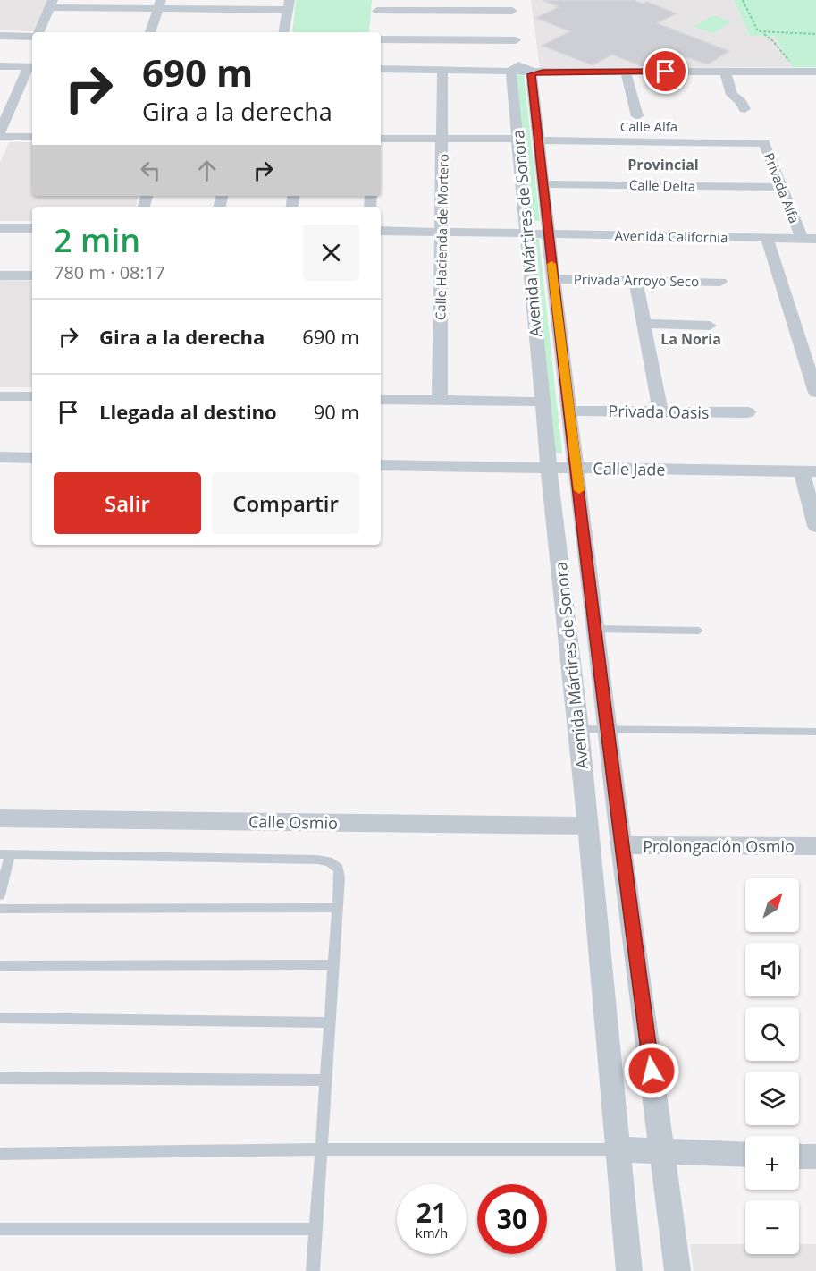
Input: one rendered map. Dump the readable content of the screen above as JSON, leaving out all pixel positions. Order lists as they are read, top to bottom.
{
  "streets": {
    "street": [
      "Calle Alfa",
      "Calle Delta",
      "Privada Alfa",
      "Avenida Mártires de Sonora",
      "Avenida California",
      "Calle Hacienda de Mortero",
      "Privada Arroyo Seco",
      "Privada Oasis",
      "Calle Jade",
      "Calle Osmio",
      "Prolongación Osmio"
    ]
  },
  "crossings": [
    ["Calle Alfa", "Privada Alfa"],
    ["Calle Alfa", "Avenida Mártires de Sonora"],
    ["Calle Delta", "Privada Alfa"],
    ["Calle Delta", "Avenida Mártires de Sonora"],
    ["Privada Alfa", "Avenida California"],
    ["Avenida Mártires de Sonora", "Avenida California"],
    ["Avenida Mártires de Sonora", "Privada Arroyo Seco"],
    ["Avenida Mártires de Sonora", "Privada Oasis"],
    ["Avenida Mártires de Sonora", "Calle Jade"],
    ["Avenida Mártires de Sonora", "Calle Osmio"],
    ["Avenida Mártires de Sonora", "Prolongación Osmio"],
    ["Avenida California", "Calle Hacienda de Mortero"]
  ],
  "districts": ["Provincial", "La Noria"],
  "north": "top right",
  "page": {
    "turn": ["690 m", "Gira a la derecha"],
    "heading": ["2 min", "780 m · 08:17"],
    "list": [
      {
        "name": "Gira a la derecha",
        "value": "690 m"
      },
      {
        "name": "Llegada al destino",
        "value": "90 m"
      }
    ],
    "buttons": ["Salir", "Compartir"],
    "map_buttons": ["+", "−"],
    "speed": "21 km/h",
    "limit": "30"
  }
}
